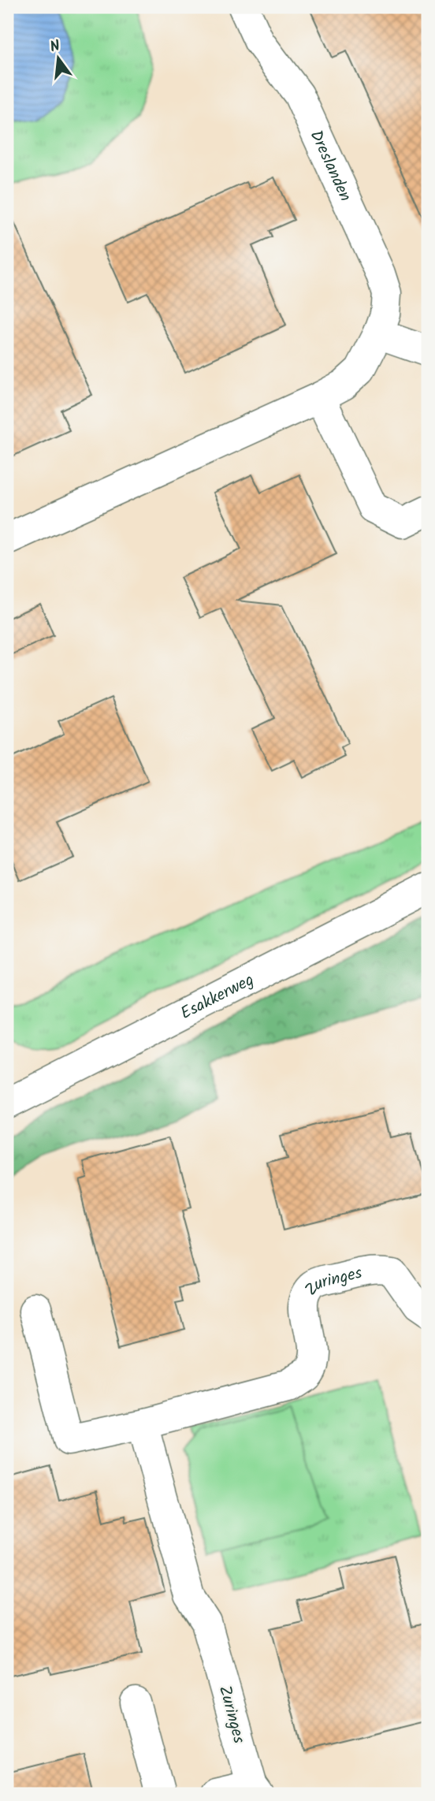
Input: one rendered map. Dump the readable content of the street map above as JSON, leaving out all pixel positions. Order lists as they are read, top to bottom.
{
  "streets": {
    "street": ["Dreslanden", "Esakkerweg", "Zuringes"]
  },
  "north": "top"
}
